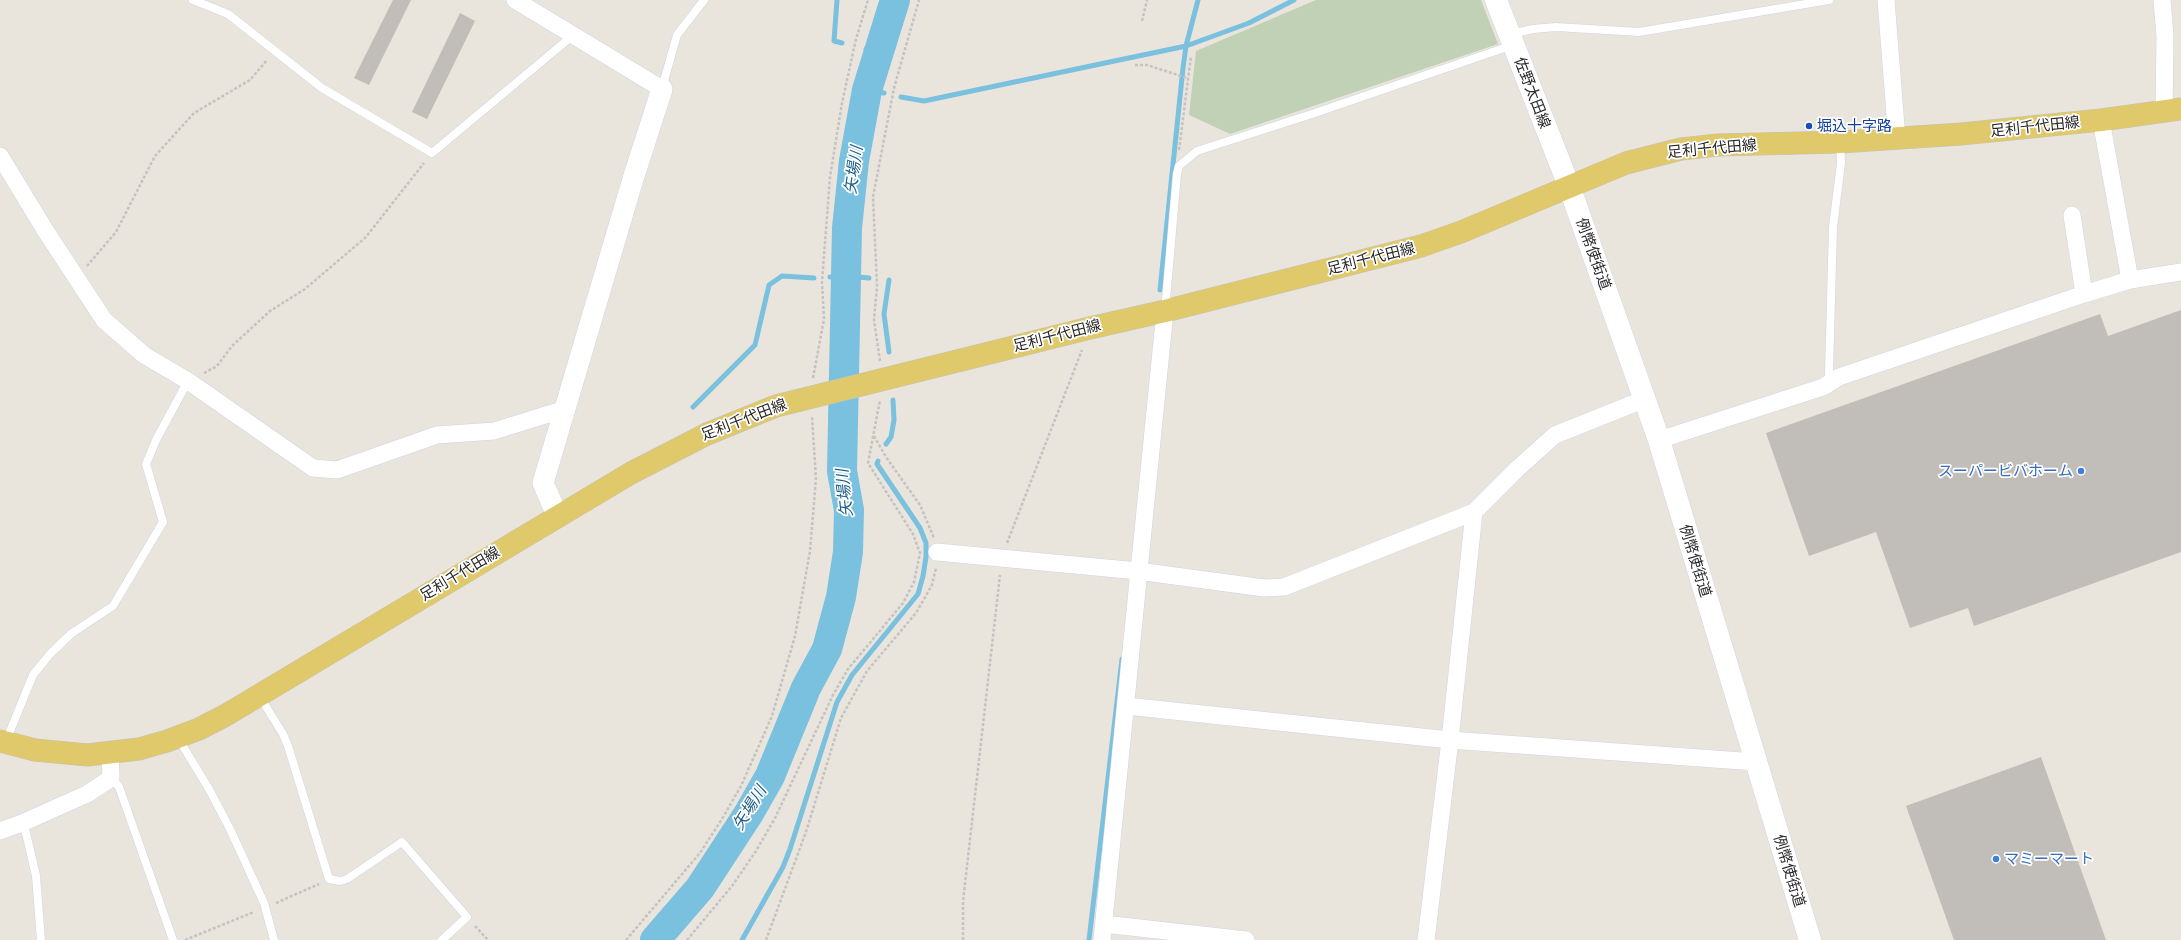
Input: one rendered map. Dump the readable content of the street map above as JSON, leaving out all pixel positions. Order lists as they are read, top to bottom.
{
  "streets": {
    "main road": ["佐野太田線", "足利千代田線", "例幣使街道"]
  },
  "crossings": [
    ["佐野太田線", "足利千代田線"],
    ["佐野太田線", "例幣使街道"],
    ["足利千代田線", "例幣使街道"]
  ],
  "water": ["矢場川"],
  "places": ["堀込十字路", "スーパービバホーム", "マミーマート"]
}
